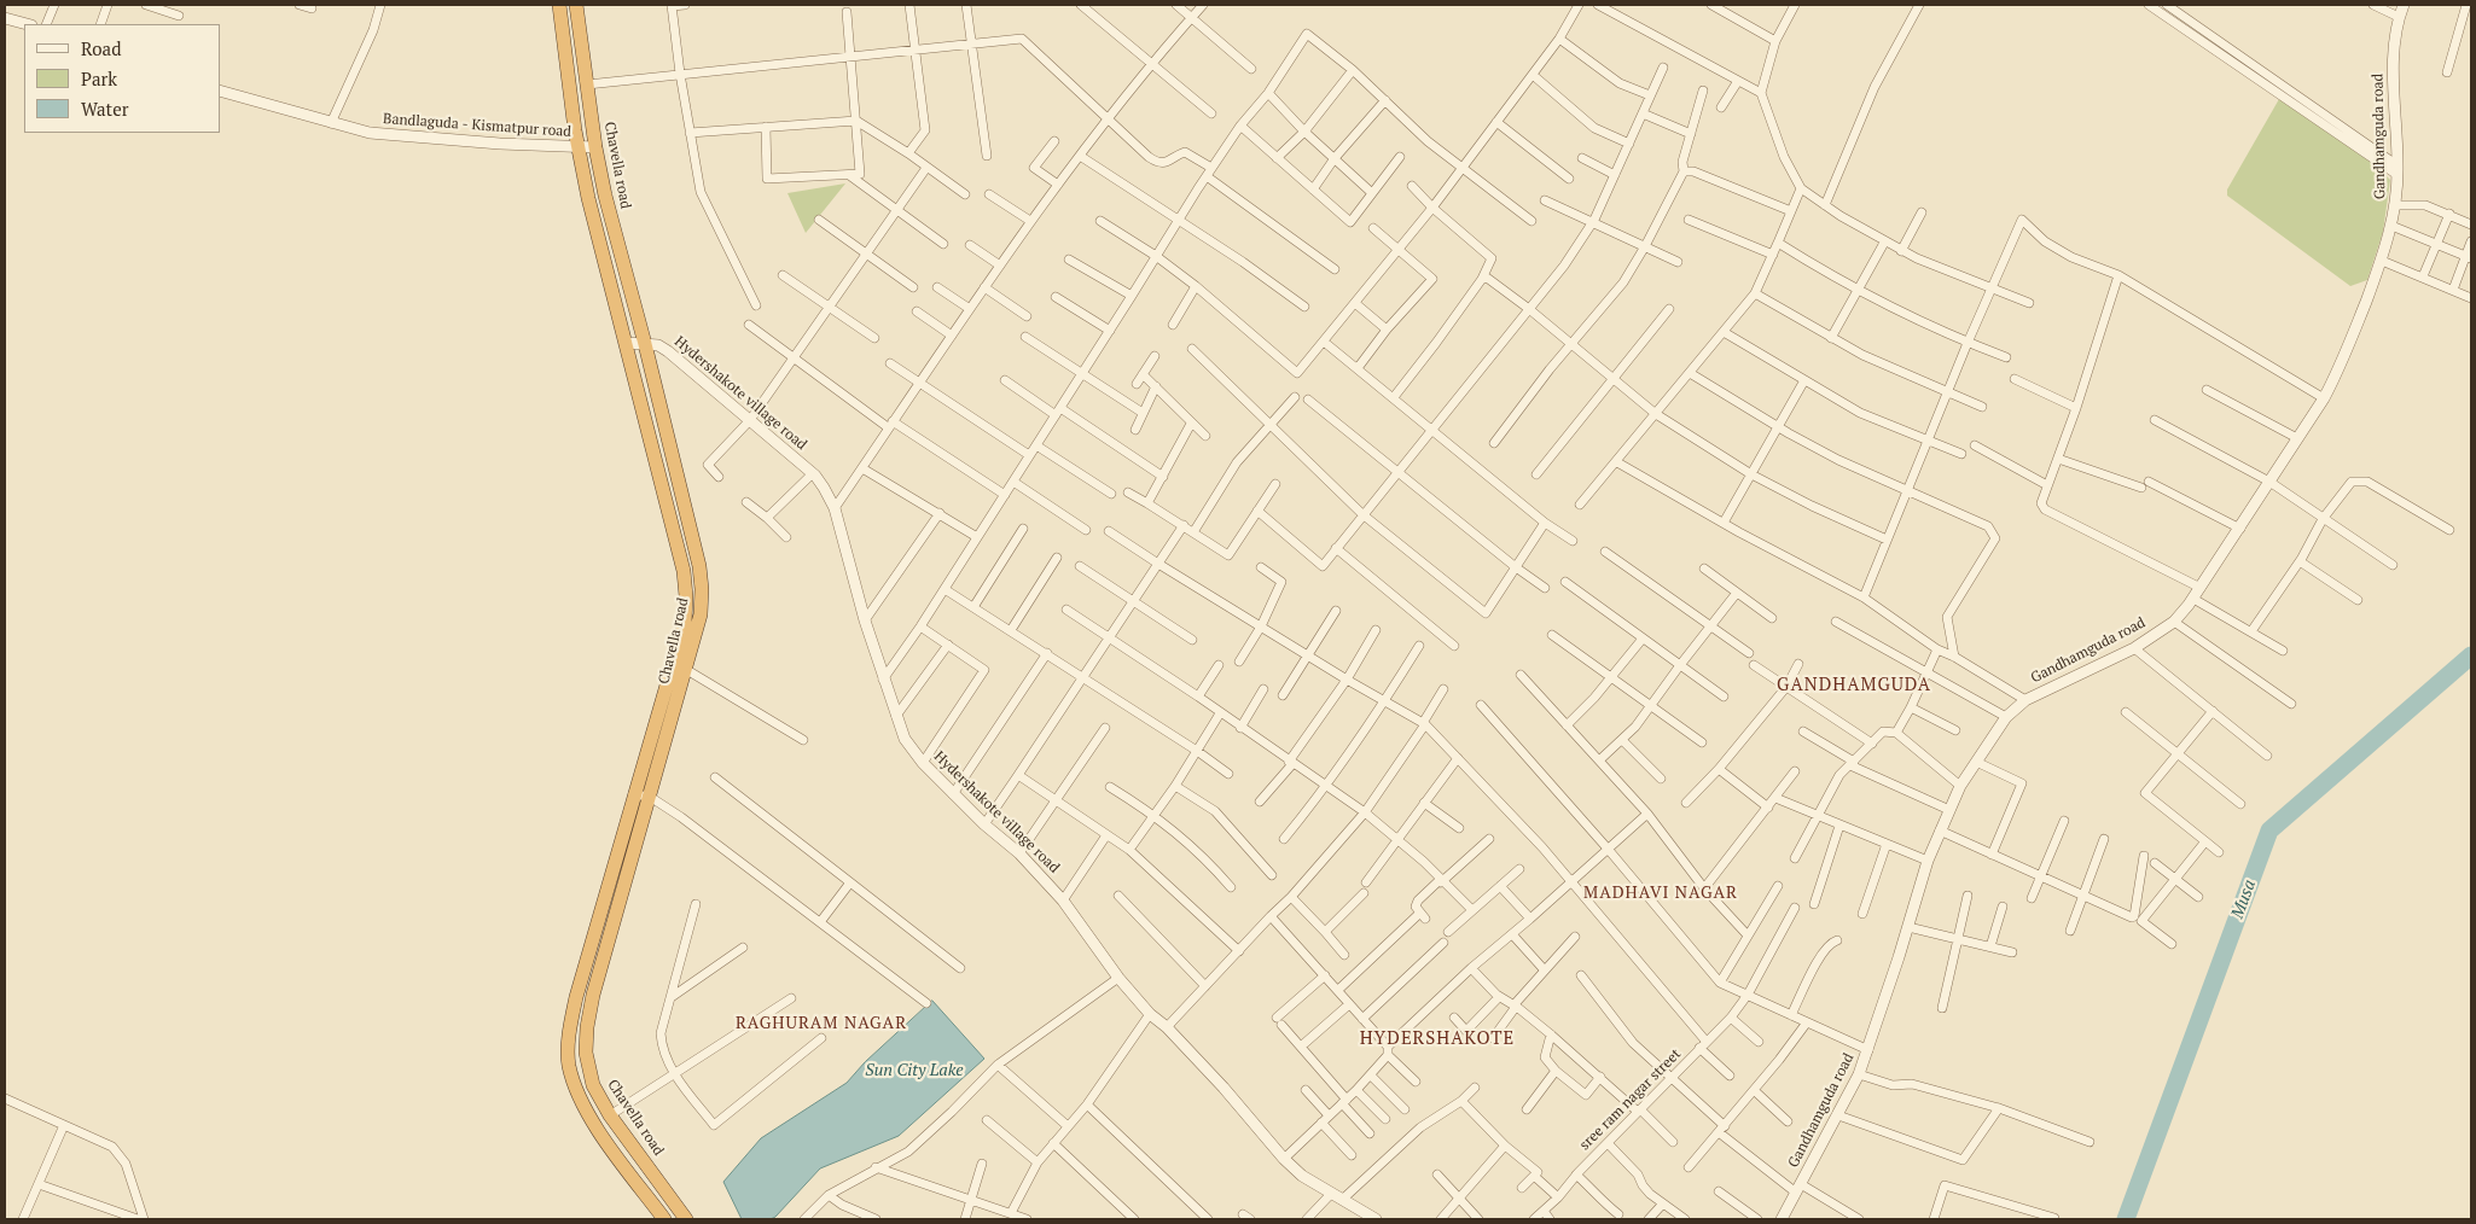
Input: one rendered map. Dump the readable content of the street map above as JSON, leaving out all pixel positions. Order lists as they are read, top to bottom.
{
  "streets": {
    "highway": ["Chavella road"],
    "street": [
      "Bandlaguda - Kismatpur road",
      "Gandhamguda road",
      "Hydershakote village road",
      "sree ram nagar street"
    ]
  },
  "crossings": [
    ["Bandlaguda - Kismatpur road", "Chavella road"],
    ["Chavella road", "Hydershakote village road"]
  ],
  "districts": [
    "GANDHAMGUDA",
    "MADHAVI NAGAR",
    "RAGHURAM NAGAR",
    "HYDERSHAKOTE"
  ],
  "water": ["Musa", "Sun City Lake"],
  "legend": ["Road", "Park", "Water"]
}
